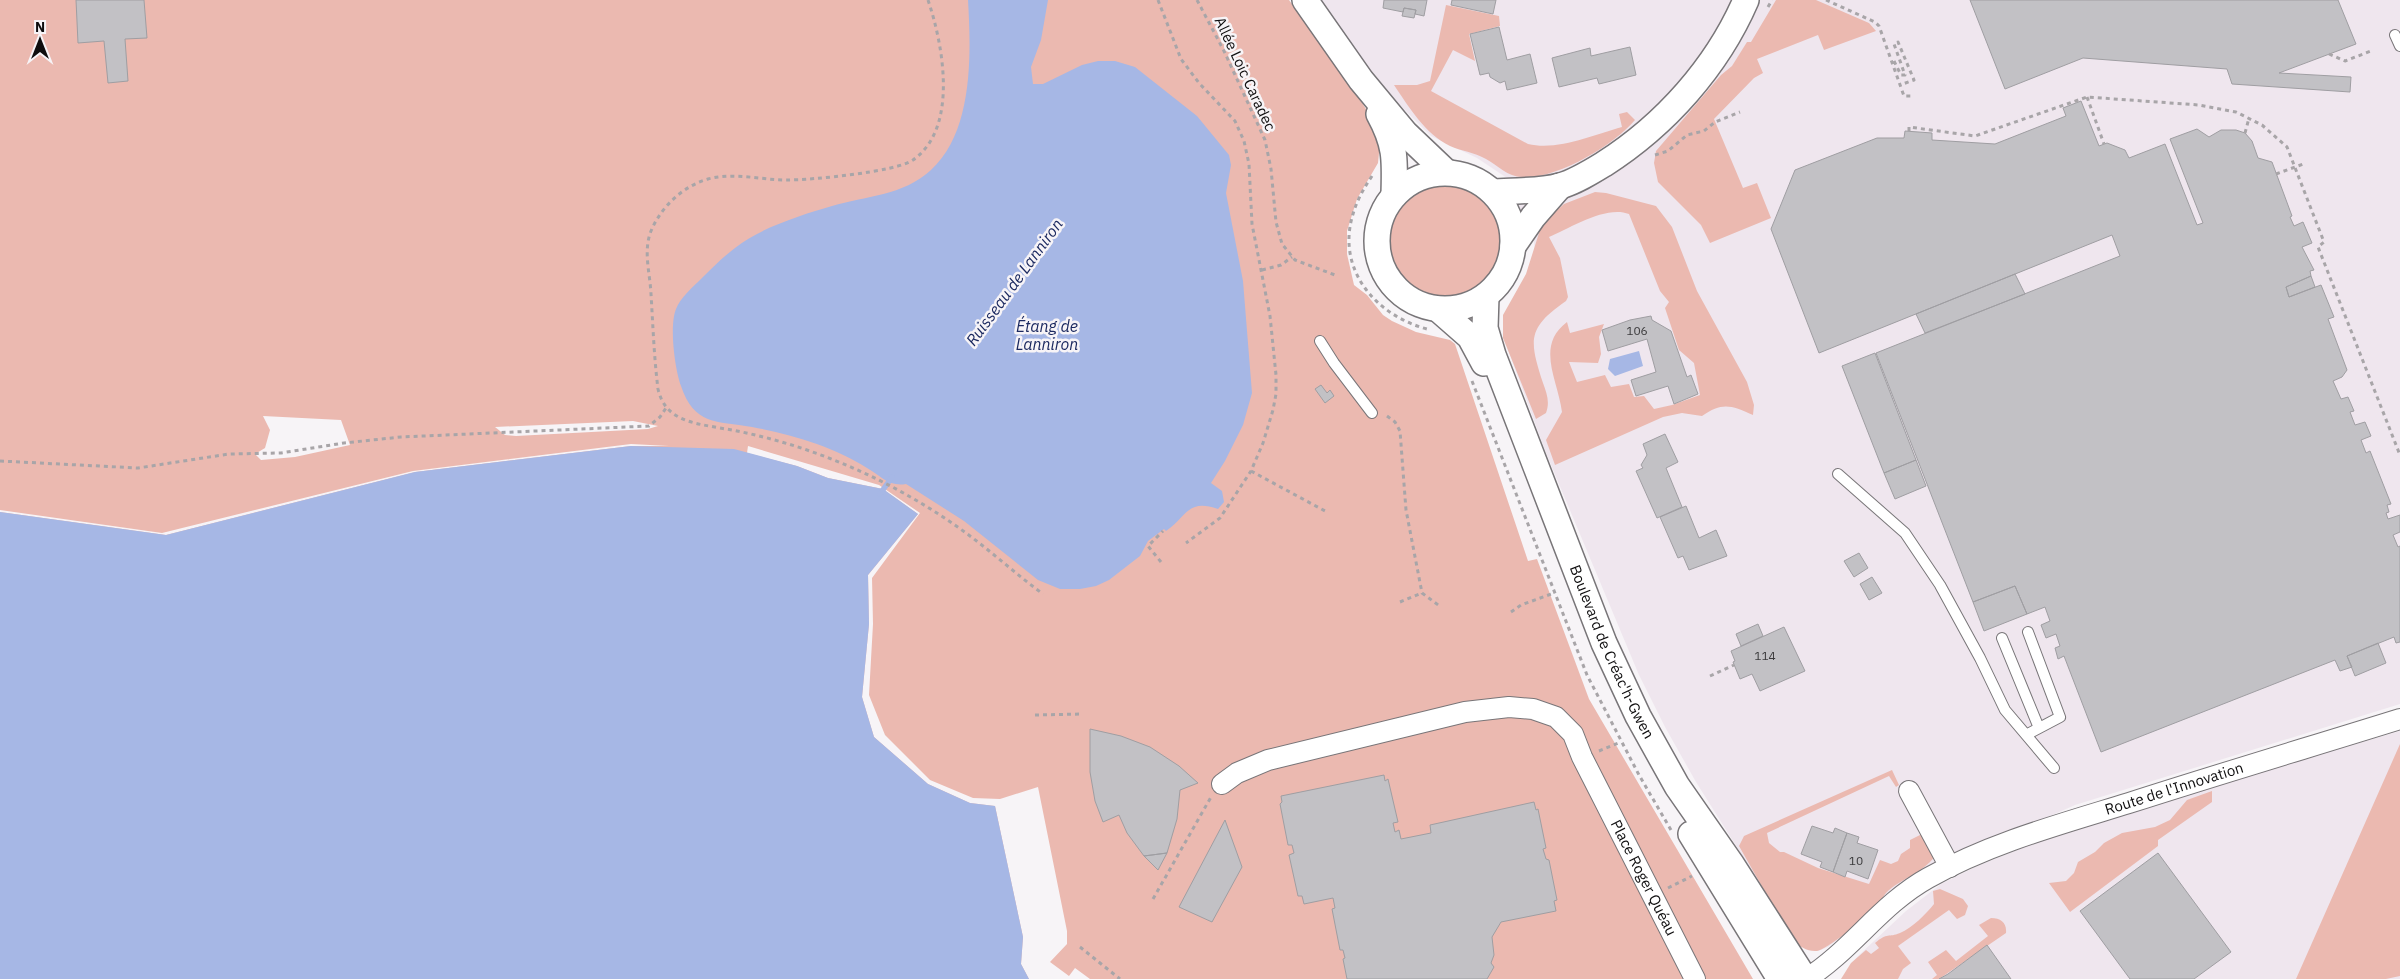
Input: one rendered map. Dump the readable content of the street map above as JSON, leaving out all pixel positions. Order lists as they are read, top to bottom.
{
  "streets": {
    "street": ["Boulevard de Créac'h-Gwen", "Route de l'Innovation", "Place Roger Quéau"],
    "path": ["Allée Loic Caradec"]
  },
  "crossings": [
    ["Boulevard de Créac'h-Gwen", "Route de l'Innovation"]
  ],
  "water": ["Ruisseau de Lanniron", "Étang de Lanniron"],
  "house_numbers": ["106", "114", "10"],
  "north": "top"
}
